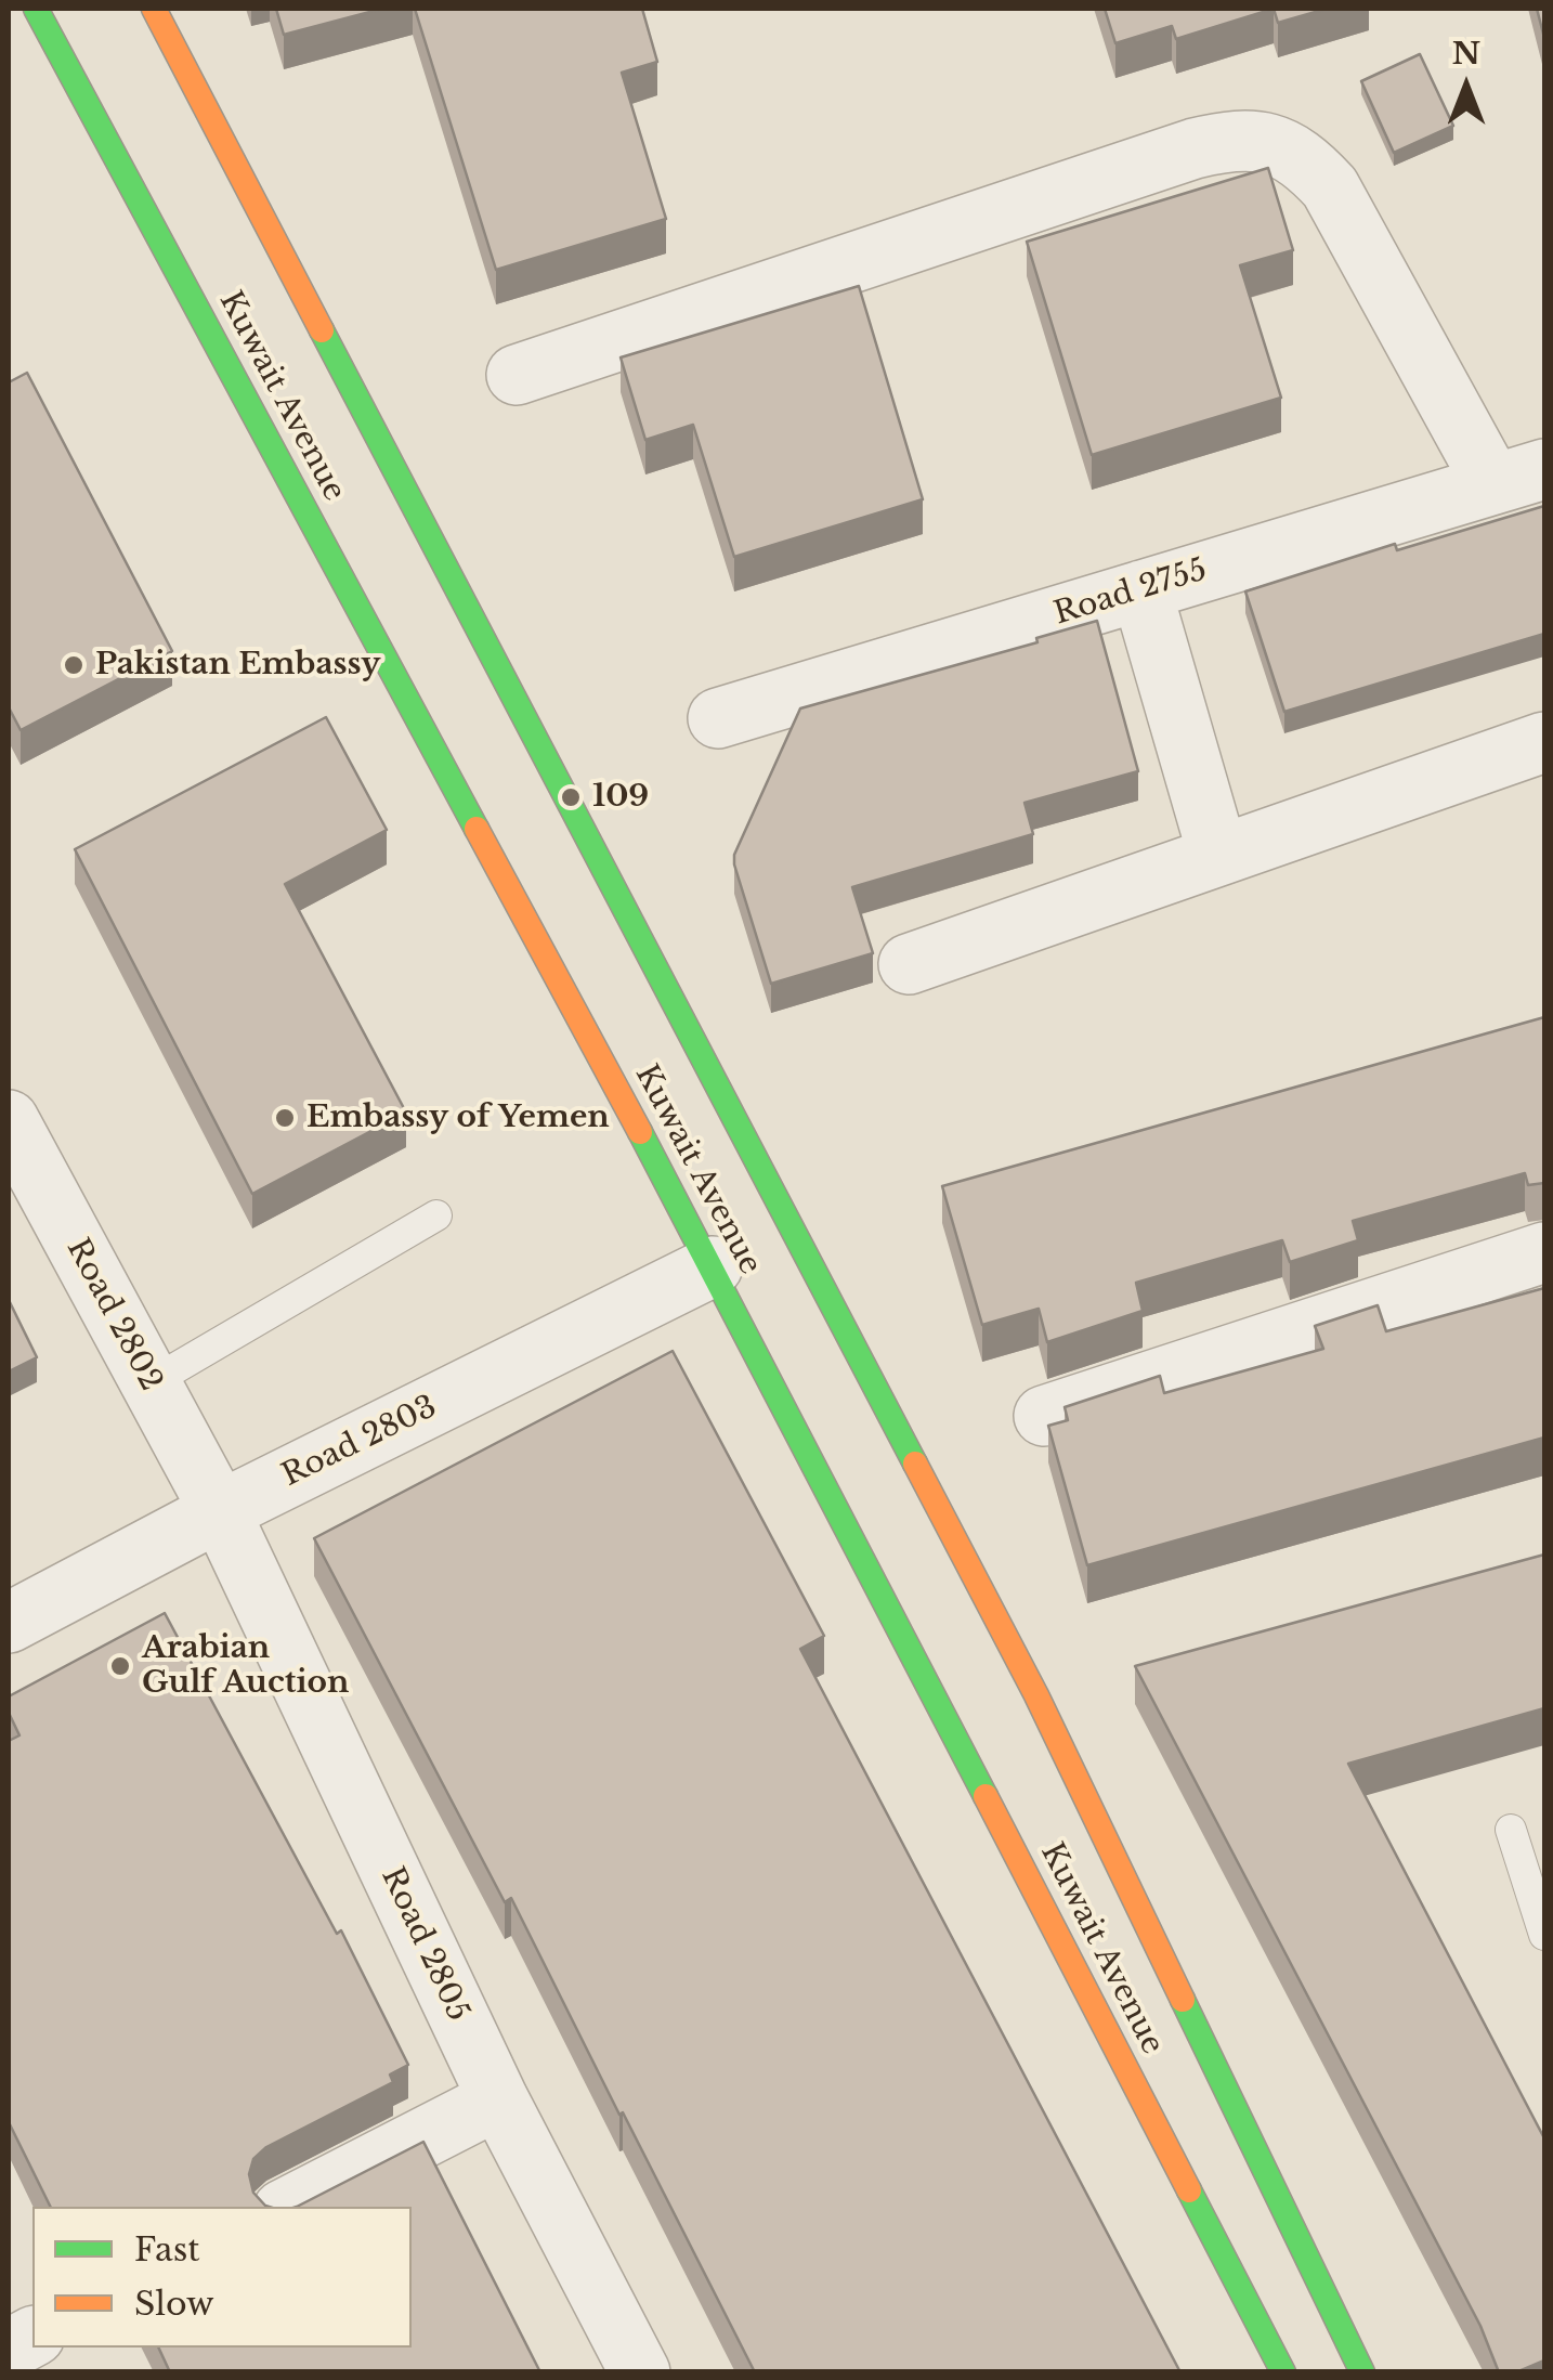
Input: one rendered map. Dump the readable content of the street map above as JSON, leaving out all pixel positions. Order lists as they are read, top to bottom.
{
  "streets": {
    "main road": ["Kuwait Avenue"],
    "street": [
      "Road 2755",
      "Road 2802",
      "Road 2803",
      "Road 2805"
    ]
  },
  "crossings": [
    ["Kuwait Avenue", "Road 2803"],
    ["Road 2802", "Road 2803"],
    ["Road 2802", "Road 2805"],
    ["Road 2803", "Road 2805"]
  ],
  "places": [
    "Pakistan Embassy",
    "109",
    "Embassy of Yemen",
    "Arabian Gulf Auction"
  ],
  "legend": ["Fast", "Slow"],
  "north": "top"
}
